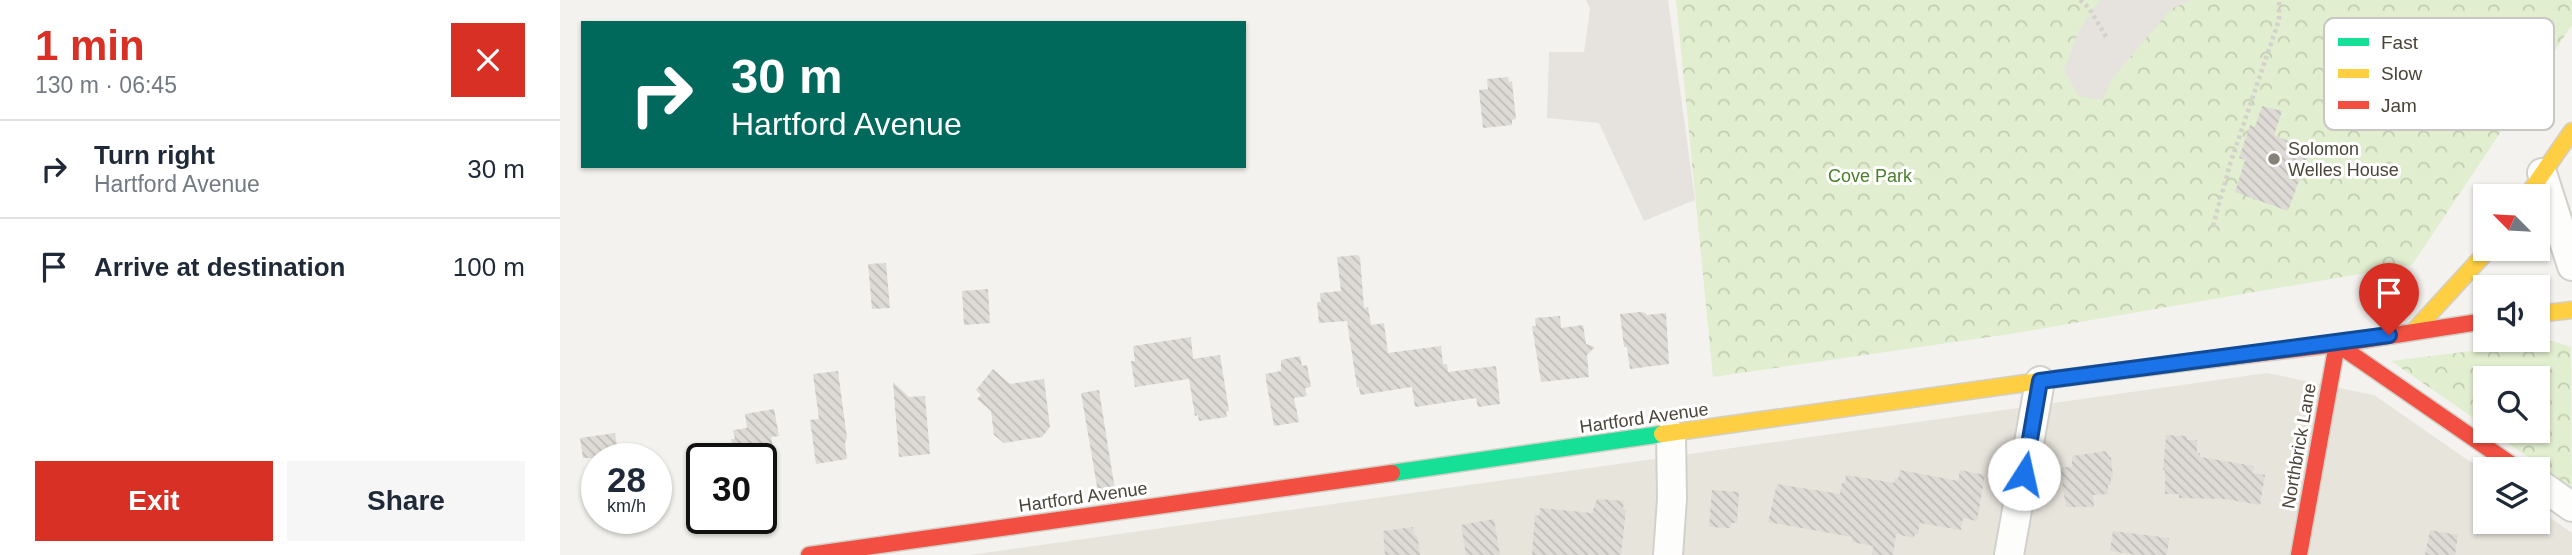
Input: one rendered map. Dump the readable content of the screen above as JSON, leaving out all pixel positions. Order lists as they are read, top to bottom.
{
  "streets": {
    "street": ["Hartford Avenue", "Northbrick Lane"]
  },
  "crossings": [
    ["Hartford Avenue", "Northbrick Lane"]
  ],
  "parks": ["Cove Park"],
  "places": ["Solomon Welles House"],
  "legend": ["Fast", "Slow", "Jam"],
  "north": "top left",
  "page": {
    "heading": ["1 min", "130 m · 06:45"],
    "turn": ["30 m", "Hartford Avenue"],
    "list": [
      {
        "name": "Turn right",
        "note": "Hartford Avenue",
        "value": "30 m"
      },
      {
        "name": "Arrive at destination",
        "value": "100 m"
      }
    ],
    "speed": "28 km/h",
    "limit": "30",
    "buttons": ["Exit", "Share"]
  }
}
